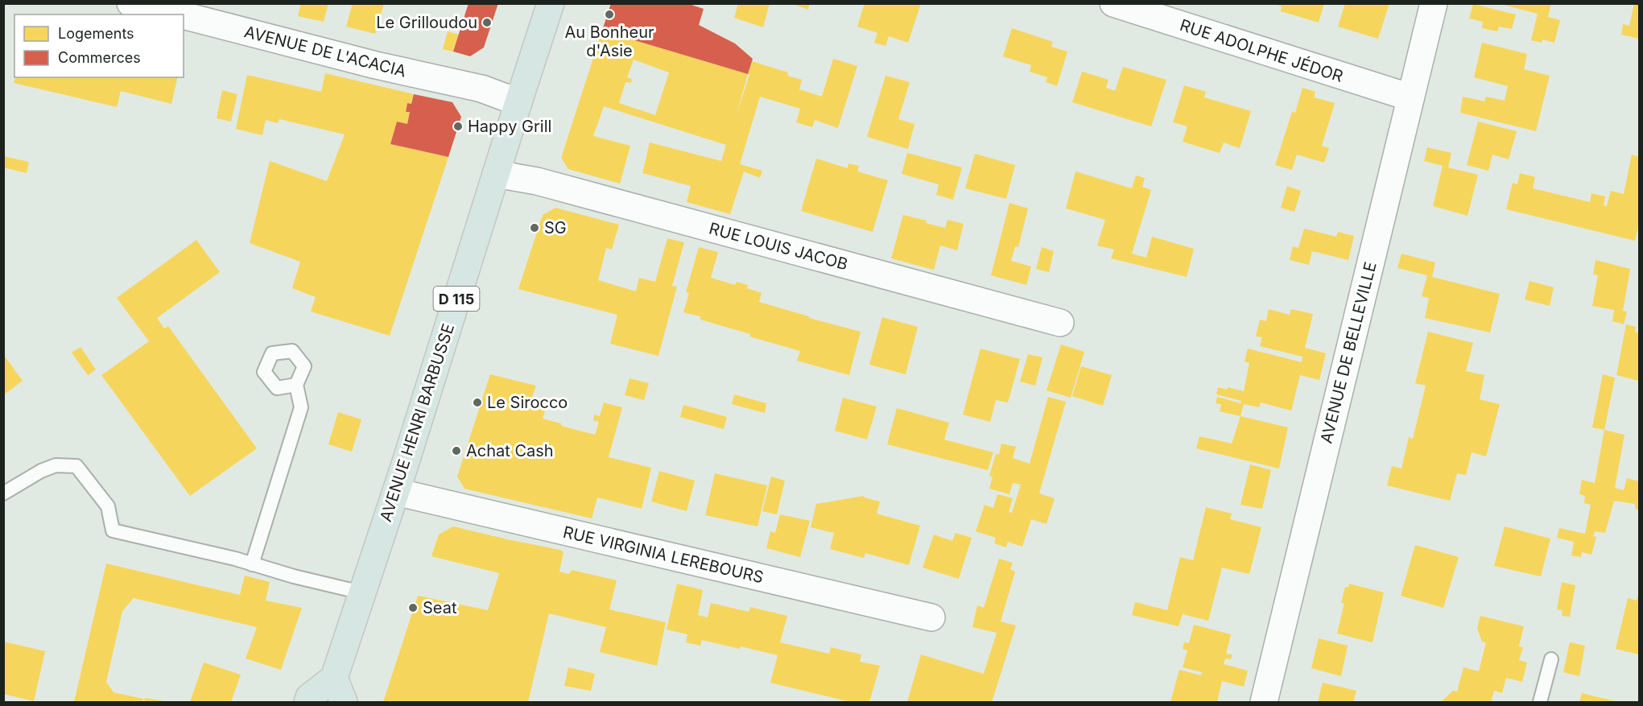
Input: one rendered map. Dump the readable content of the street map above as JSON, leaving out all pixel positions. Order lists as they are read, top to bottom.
{
  "streets": {
    "main road": ["D 115", "AVENUE HENRI BARBUSSE"],
    "street": [
      "RUE ADOLPHE JÉDOR",
      "AVENUE DE L'ACACIA",
      "RUE LOUIS JACOB",
      "AVENUE DE BELLEVILLE",
      "RUE VIRGINIA LEREBOURS"
    ]
  },
  "crossings": [
    ["RUE ADOLPHE JÉDOR", "AVENUE DE BELLEVILLE"],
    ["AVENUE DE L'ACACIA", "AVENUE HENRI BARBUSSE"],
    ["RUE LOUIS JACOB", "AVENUE HENRI BARBUSSE"],
    ["D 115", "AVENUE HENRI BARBUSSE"],
    ["AVENUE HENRI BARBUSSE", "RUE VIRGINIA LEREBOURS"]
  ],
  "places": [
    "Au Bonheur d'Asie",
    "Le Grilloudou",
    "Happy Grill",
    "SG",
    "Le Sirocco",
    "Achat Cash",
    "Seat"
  ],
  "legend": ["Logements", "Commerces"]
}
